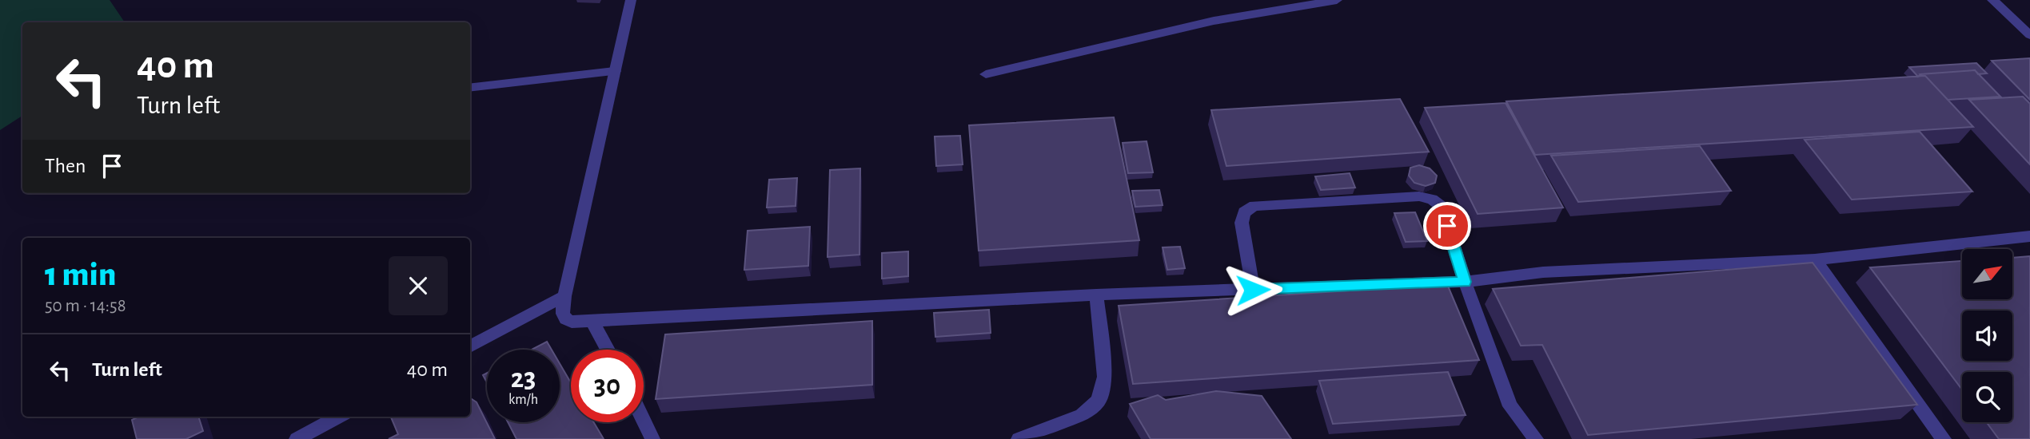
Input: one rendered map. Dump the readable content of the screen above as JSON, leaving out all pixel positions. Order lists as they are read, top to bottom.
{
  "north": "top right",
  "page": {
    "turn": ["40 m", "Turn left"],
    "then": "Then",
    "heading": ["1 min", "50 m · 14:58"],
    "list": [
      {
        "name": "Turn left",
        "value": "40 m"
      }
    ],
    "speed": "23 km/h",
    "limit": "30"
  }
}
